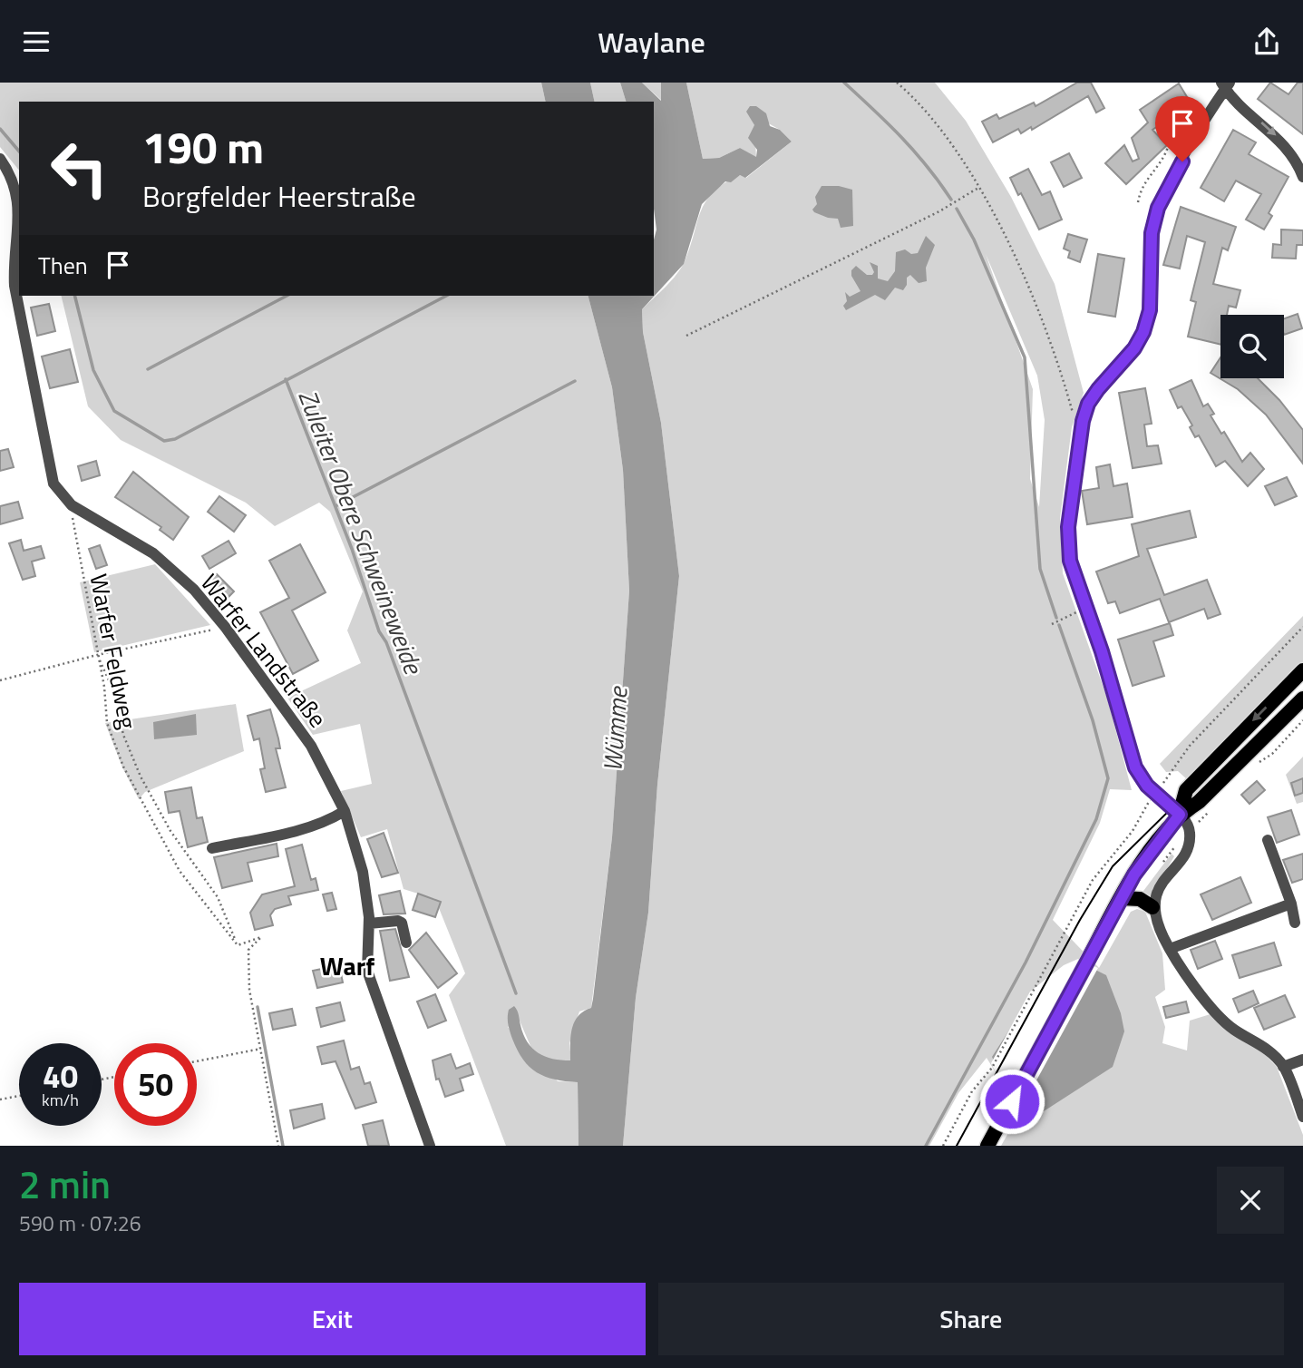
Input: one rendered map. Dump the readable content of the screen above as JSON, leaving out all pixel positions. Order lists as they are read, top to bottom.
{
  "streets": {
    "street": ["Warfer Landstraße"],
    "path": ["Warfer Feldweg"]
  },
  "crossings": [
    ["Warfer Landstraße", "Warfer Feldweg"]
  ],
  "districts": ["Warf"],
  "water": ["Zuleiter Obere Schweineweide", "Wümme"],
  "page": {
    "header": "Waylane",
    "turn": ["190 m", "Borgfelder Heerstraße"],
    "then": "Then",
    "speed": "40 km/h",
    "limit": "50",
    "heading": ["2 min", "590 m · 07:26"],
    "buttons": ["Exit", "Share"]
  }
}
